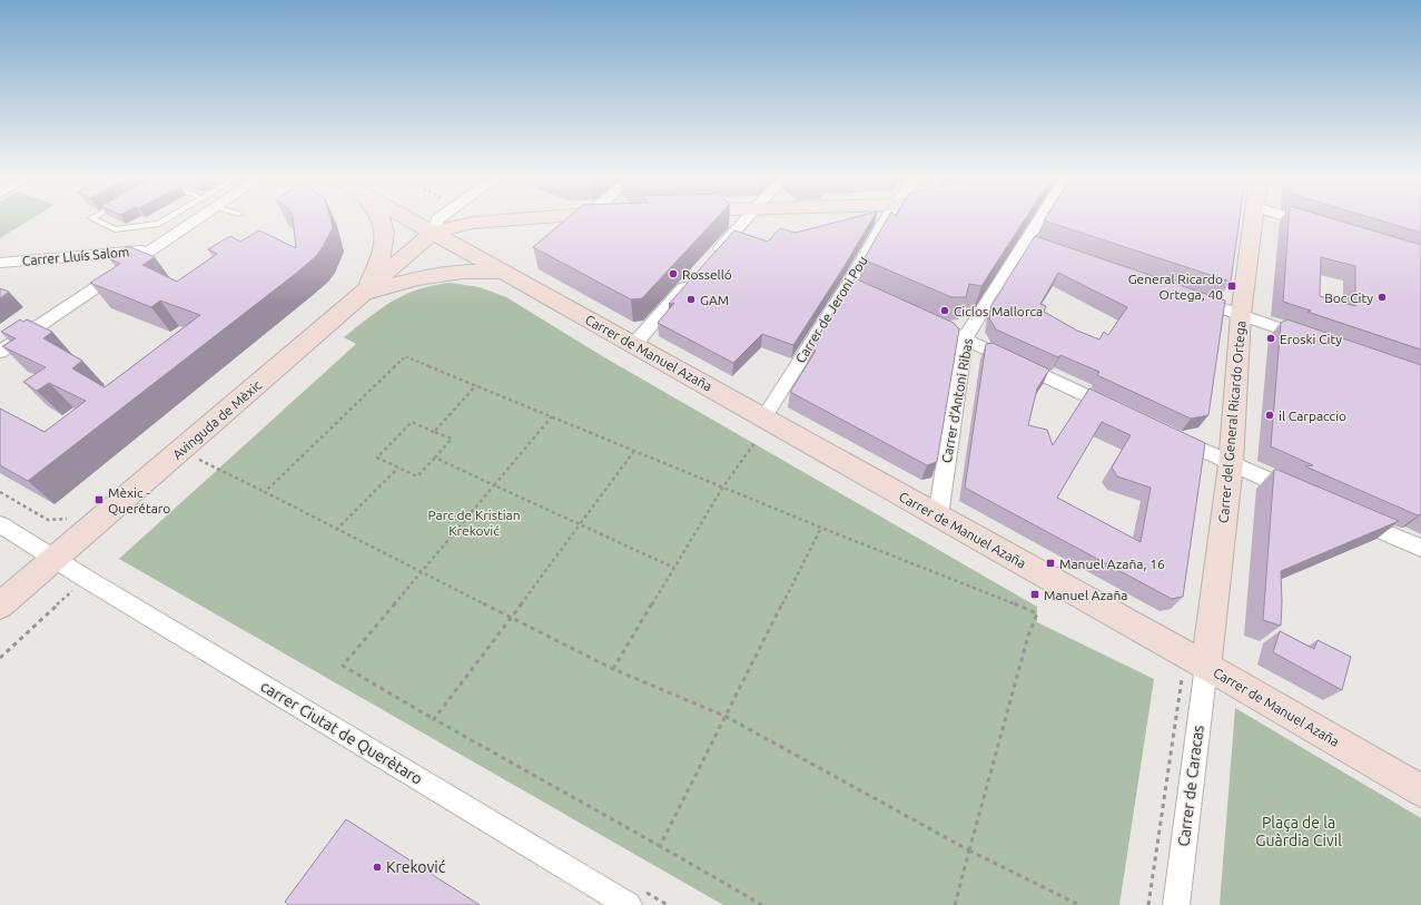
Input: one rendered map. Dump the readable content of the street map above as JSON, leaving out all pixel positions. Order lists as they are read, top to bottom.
{
  "streets": {
    "street": [
      "Carrer Lluís Salom",
      "Carrer de Jeroni Pou",
      "Carrer de Manuel Azaña",
      "Carrer d'Antoni Ribas",
      "Avinguda de Mèxic",
      "Carrer del General Ricardo Ortega",
      "carrer Ciutat de Querètaro",
      "Carrer de Caracas"
    ]
  },
  "crossings": [
    ["Carrer de Jeroni Pou", "Carrer de Manuel Azaña"],
    ["Carrer de Manuel Azaña", "Carrer d'Antoni Ribas"],
    ["Carrer de Manuel Azaña", "Avinguda de Mèxic"],
    ["Carrer de Manuel Azaña", "Carrer del General Ricardo Ortega"],
    ["Carrer de Manuel Azaña", "Carrer de Caracas"],
    ["Avinguda de Mèxic", "carrer Ciutat de Querètaro"],
    ["Carrer del General Ricardo Ortega", "Carrer de Caracas"]
  ],
  "parks": ["Parc de Kristian Kreković", "Plaça de la Guàrdia Civil"],
  "places": {
    "other": [
      "Rosselló",
      "Boc City",
      "GAM",
      "Ciclos Mallorca",
      "Eroski City",
      "il Carpaccio",
      "Kreković"
    ],
    "transit": [
      "General Ricardo Ortega, 40",
      "Mèxic - Querétaro",
      "Manuel Azaña, 16",
      "Manuel Azaña"
    ]
  }
}
